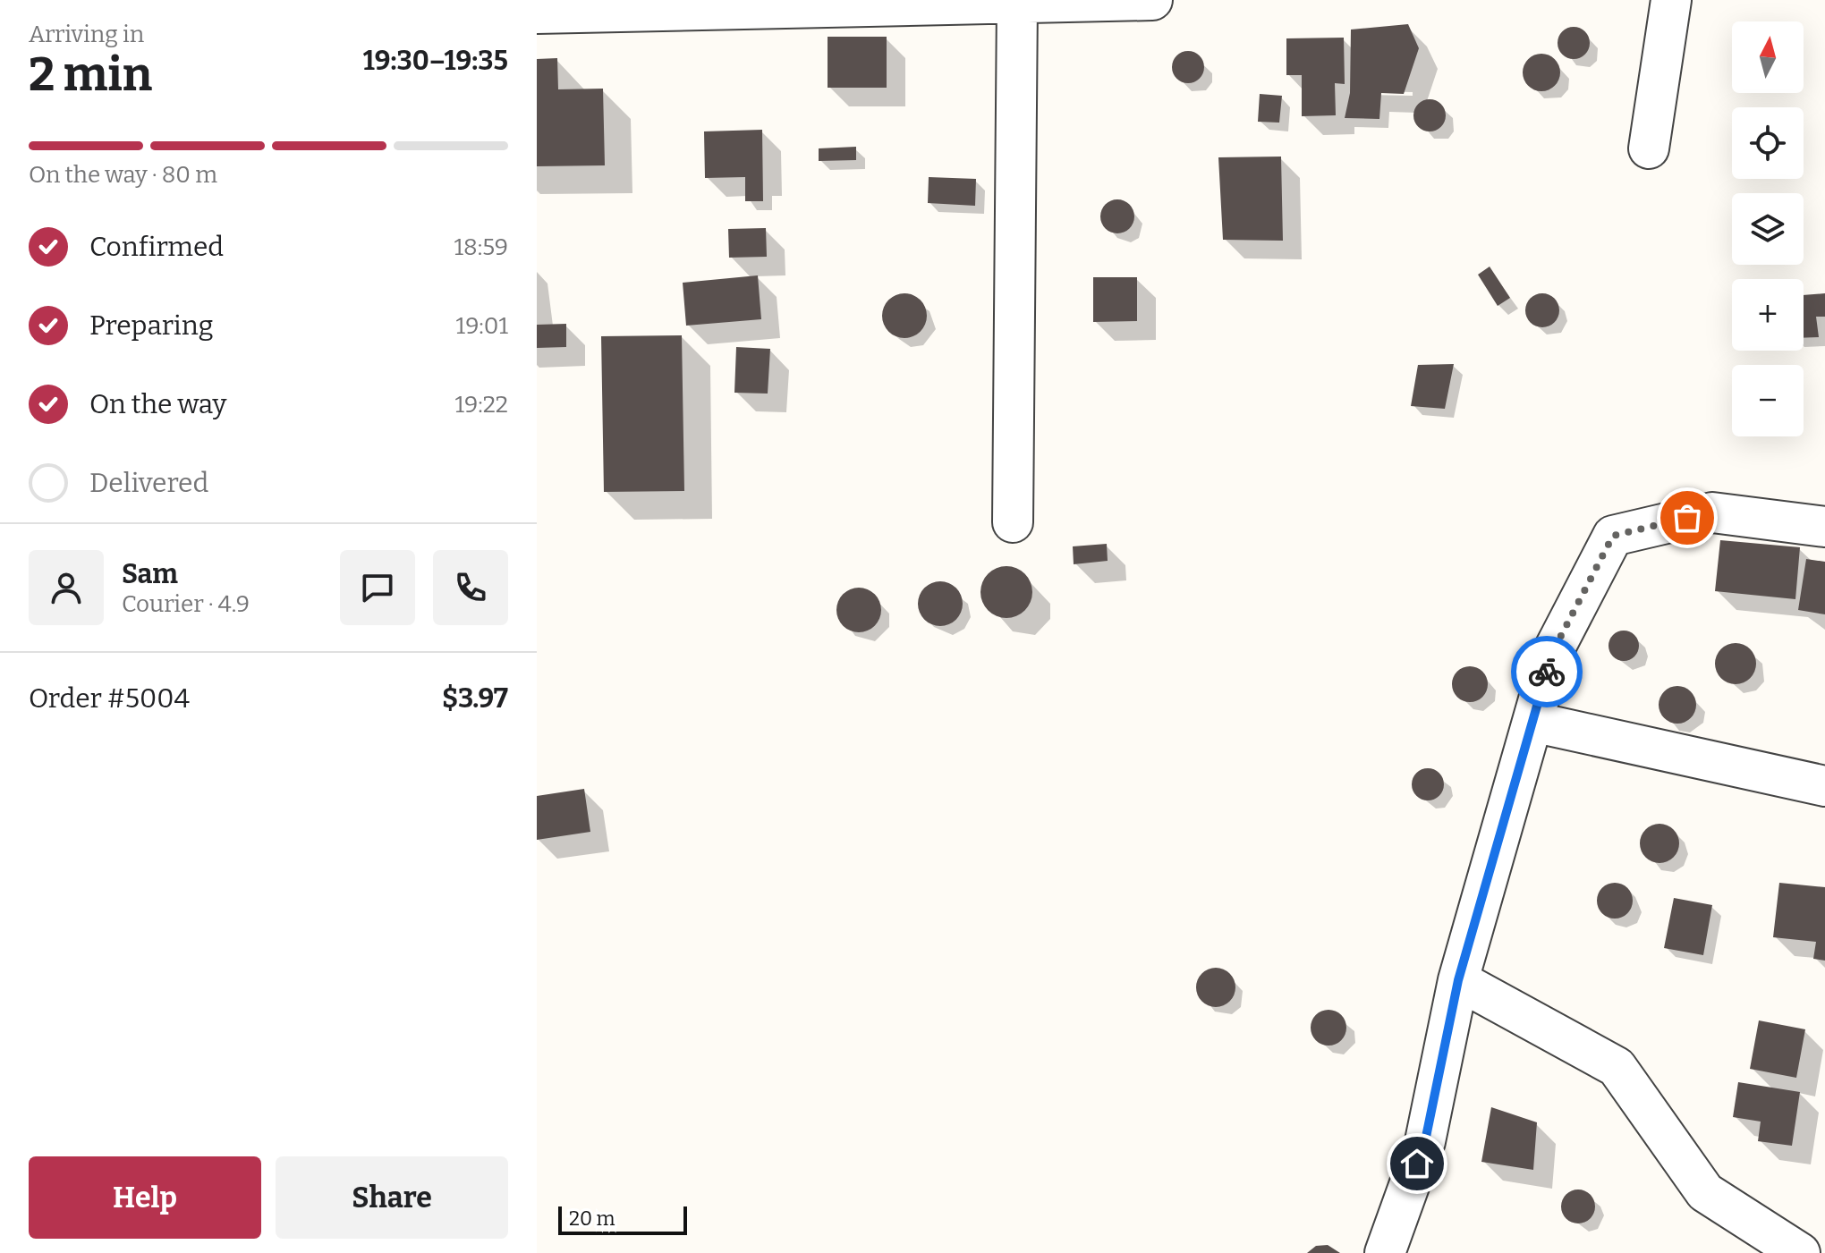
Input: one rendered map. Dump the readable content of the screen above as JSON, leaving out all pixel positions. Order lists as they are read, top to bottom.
{
  "scale_bar": "20 m",
  "north": "top",
  "page": {
    "heading": ["2 min", "Arriving in", "19:30–19:35"],
    "panel": [
      "Sam",
      "Courier · 4.9",
      "Order #5004",
      "$3.97"
    ],
    "map_buttons": ["+", "−"],
    "bar": "On the way · 80 m",
    "list": [
      ["Confirmed", "18:59"],
      ["Preparing", "19:01"],
      ["On the way", "19:22"],
      "Delivered"
    ],
    "buttons": ["Help", "Share"],
    "scale": "20 m"
  }
}
